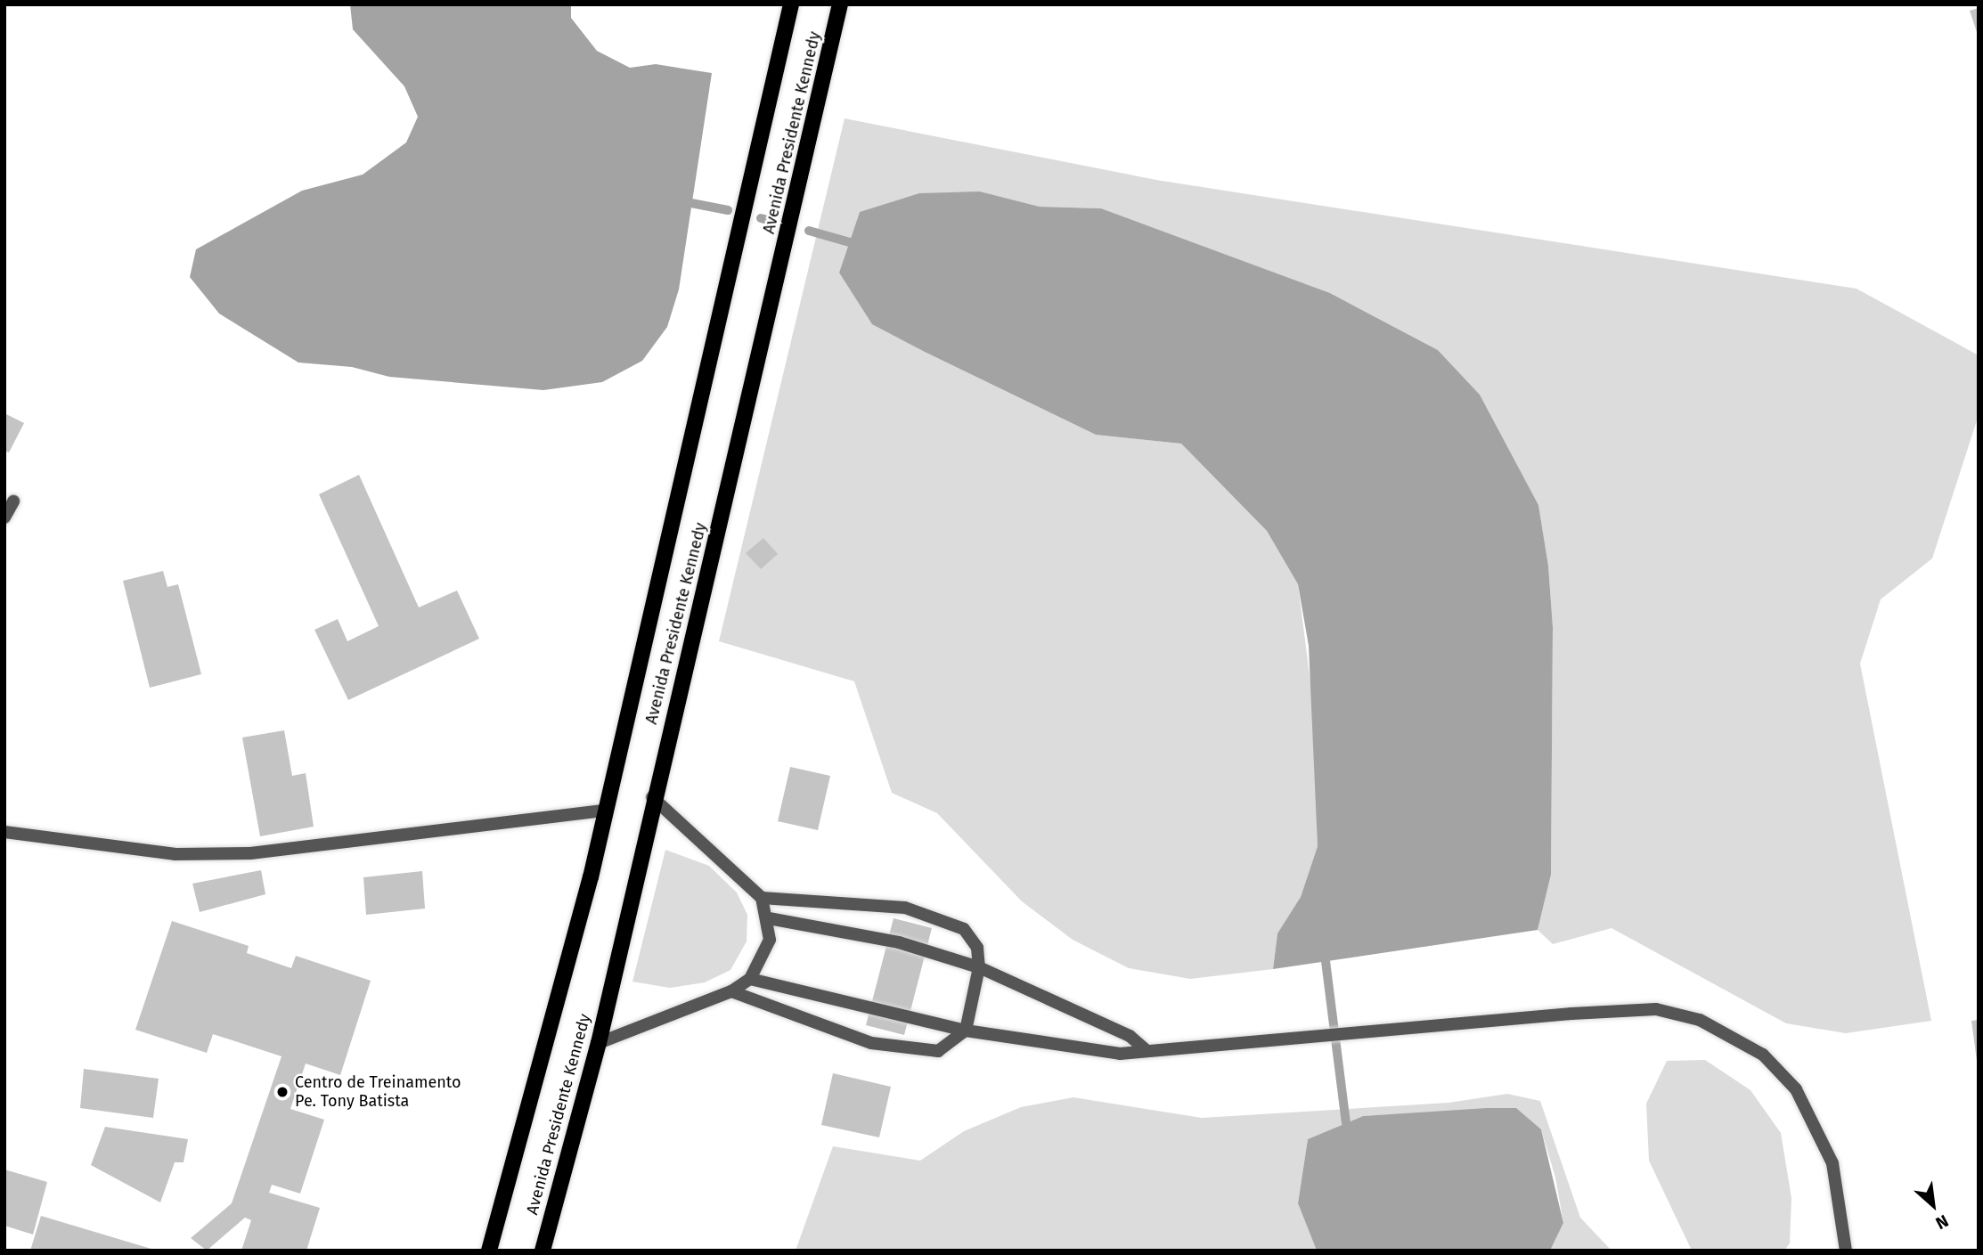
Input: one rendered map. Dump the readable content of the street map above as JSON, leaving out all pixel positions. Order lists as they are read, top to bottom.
{
  "streets": {
    "main road": ["Avenida Presidente Kennedy"]
  },
  "places": ["Centro de Treinamento Pe. Tony Batista"],
  "north": "bottom right"
}
